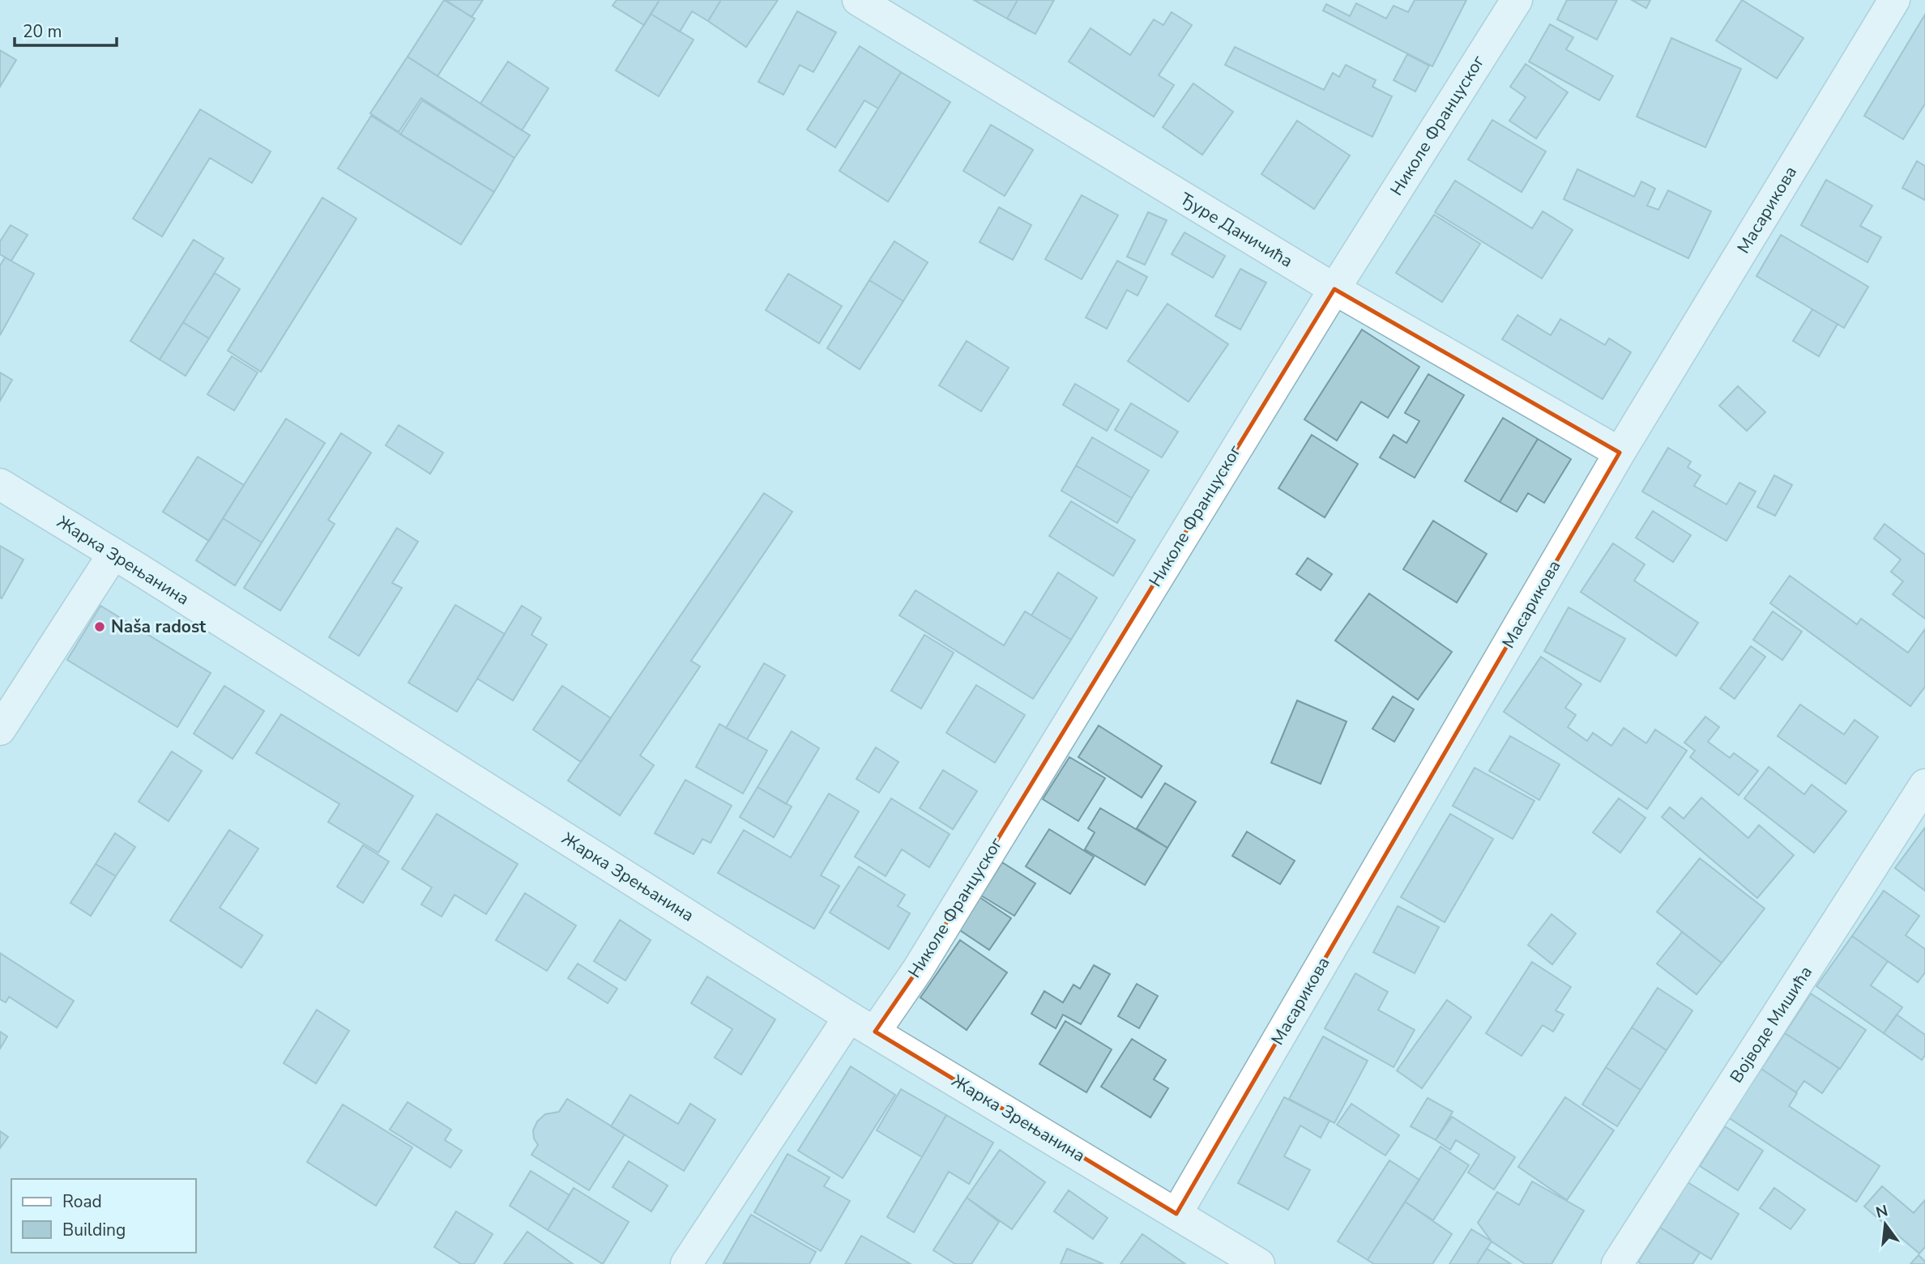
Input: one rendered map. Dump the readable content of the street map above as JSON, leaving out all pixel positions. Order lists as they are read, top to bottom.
{
  "streets": {
    "street": [
      "Николе Француског",
      "Масарикова",
      "Ђуре Даничића",
      "Жарка Зрењанина",
      "Војводе Мишића"
    ]
  },
  "crossings": [
    ["Николе Француског", "Ђуре Даничића"],
    ["Николе Француског", "Жарка Зрењанина"],
    ["Масарикова", "Ђуре Даничића"],
    ["Масарикова", "Жарка Зрењанина"]
  ],
  "places": ["Naša radost"],
  "legend": ["Road", "Building"],
  "scale_bar": "20 m",
  "north": "top"
}
